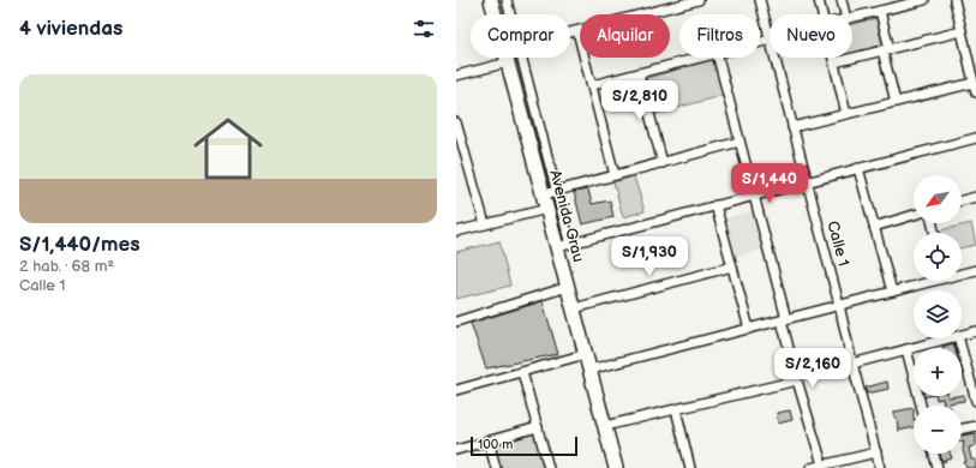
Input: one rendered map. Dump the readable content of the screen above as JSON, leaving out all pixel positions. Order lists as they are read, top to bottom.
{
  "streets": {
    "main road": ["Avenida Grau"],
    "street": ["Calle 1"]
  },
  "scale_bar": "100 m",
  "north": "bottom left",
  "page": {
    "heading": "4 viviendas",
    "chip": [
      "Comprar",
      "Alquilar",
      "Filtros",
      "Nuevo"
    ],
    "list": [
      {
        "name": "S/1,440/mes",
        "note": "2 hab. · 68 m² · Calle 1"
      }
    ],
    "price": [
      "S/2,810",
      "S/1,440",
      "S/1,930",
      "S/2,160"
    ],
    "map_buttons": ["+", "−"],
    "scale": "100 m"
  }
}
